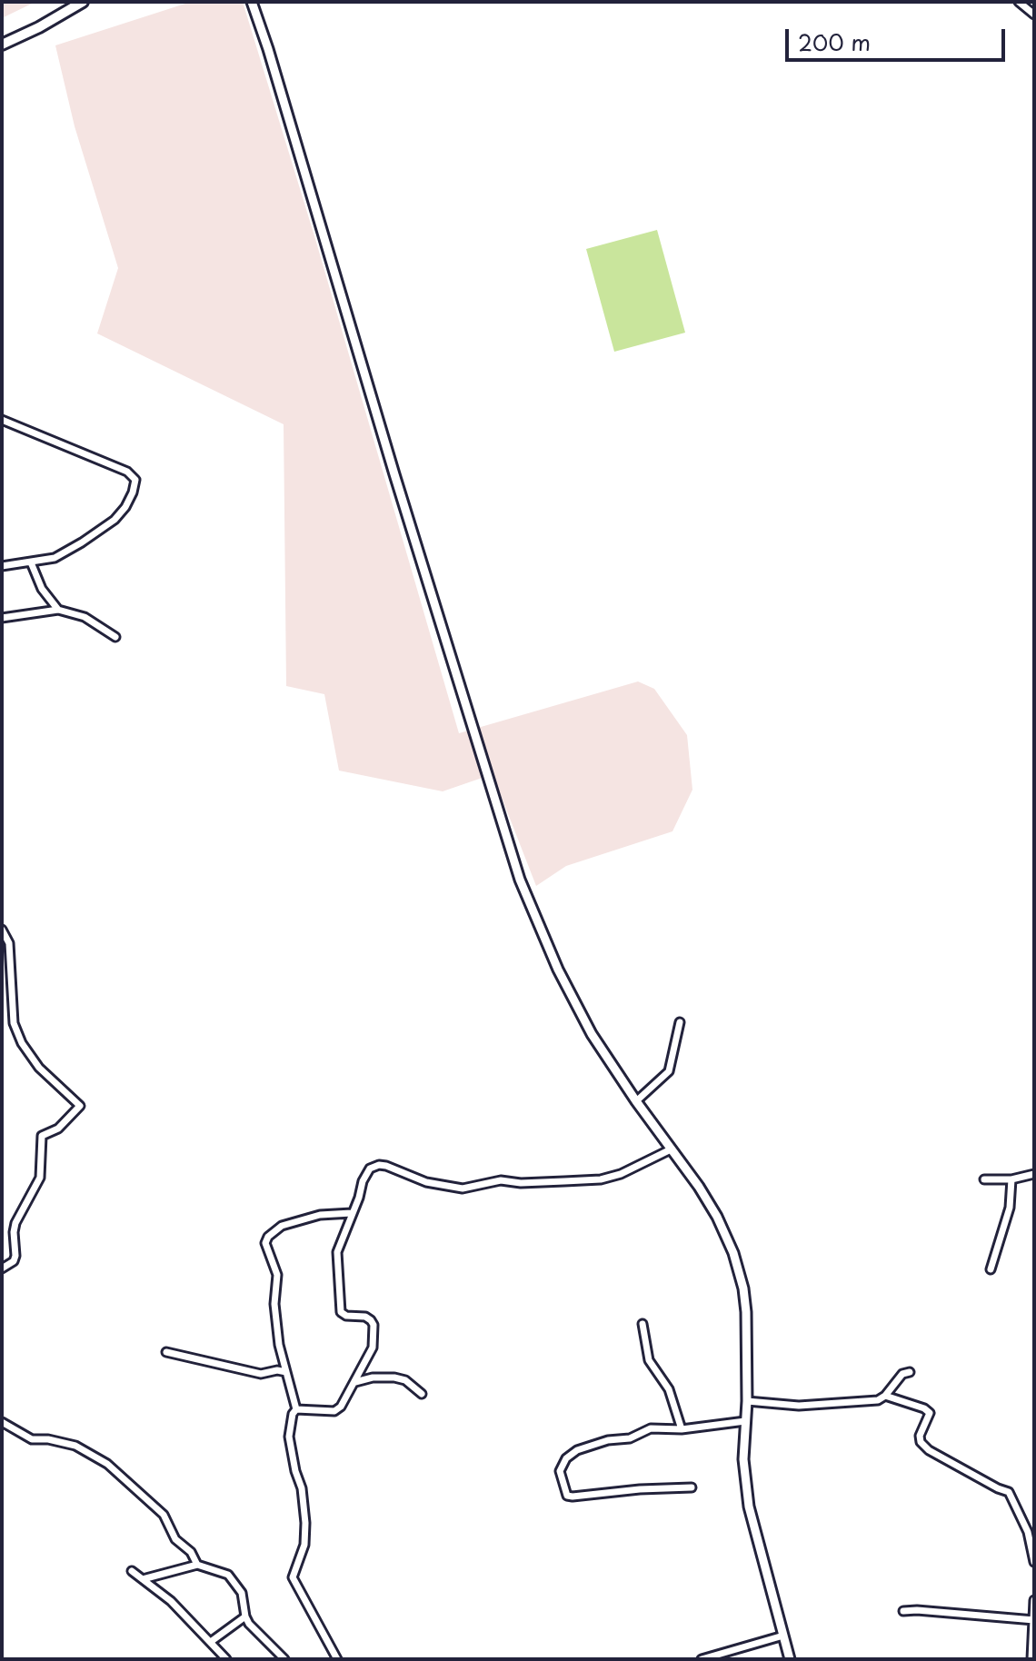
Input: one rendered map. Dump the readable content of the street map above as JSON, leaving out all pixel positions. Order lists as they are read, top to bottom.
{
  "scale_bar": "200 m"
}
